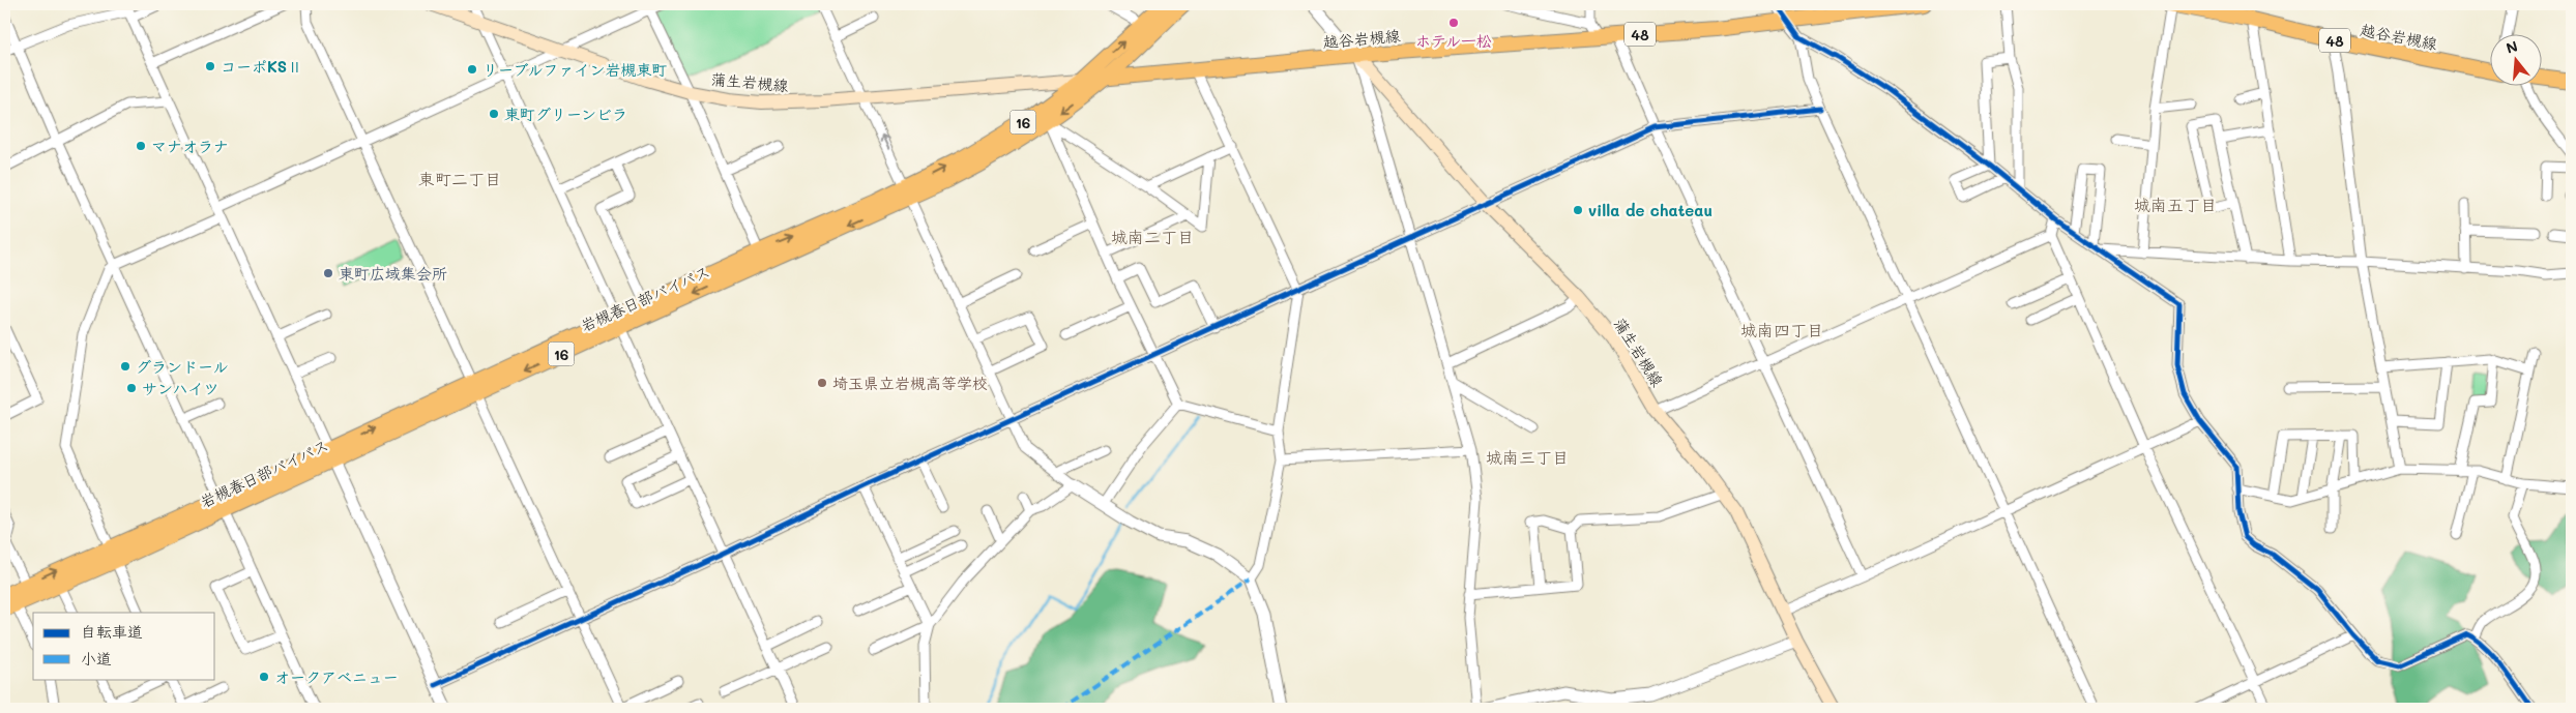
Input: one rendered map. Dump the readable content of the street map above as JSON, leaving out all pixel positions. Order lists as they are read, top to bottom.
{
  "streets": {
    "main road": [
      "48",
      "越谷岩槻線",
      "蒲生岩槻線",
      "16",
      "岩槻春日部バイパス"
    ]
  },
  "crossings": [
    ["越谷岩槻線", "蒲生岩槻線"],
    ["越谷岩槻線", "岩槻春日部バイパス"],
    ["蒲生岩槻線", "岩槻春日部バイパス"]
  ],
  "districts": [
    "東町二丁目",
    "城南五丁目",
    "城南二丁目",
    "城南四丁目",
    "城南三丁目"
  ],
  "places": [
    "ホテル一松",
    "コーポKSⅡ",
    "リーブルファイン岩槻東町",
    "東町グリーンビラ",
    "マナオラナ",
    "villa de chateau",
    "東町広域集会所",
    "グランドール",
    "埼玉県立岩槻高等学校",
    "サンハイツ",
    "オークアベニュー"
  ],
  "legend": ["自転車道", "小道"],
  "north": "top"
}
